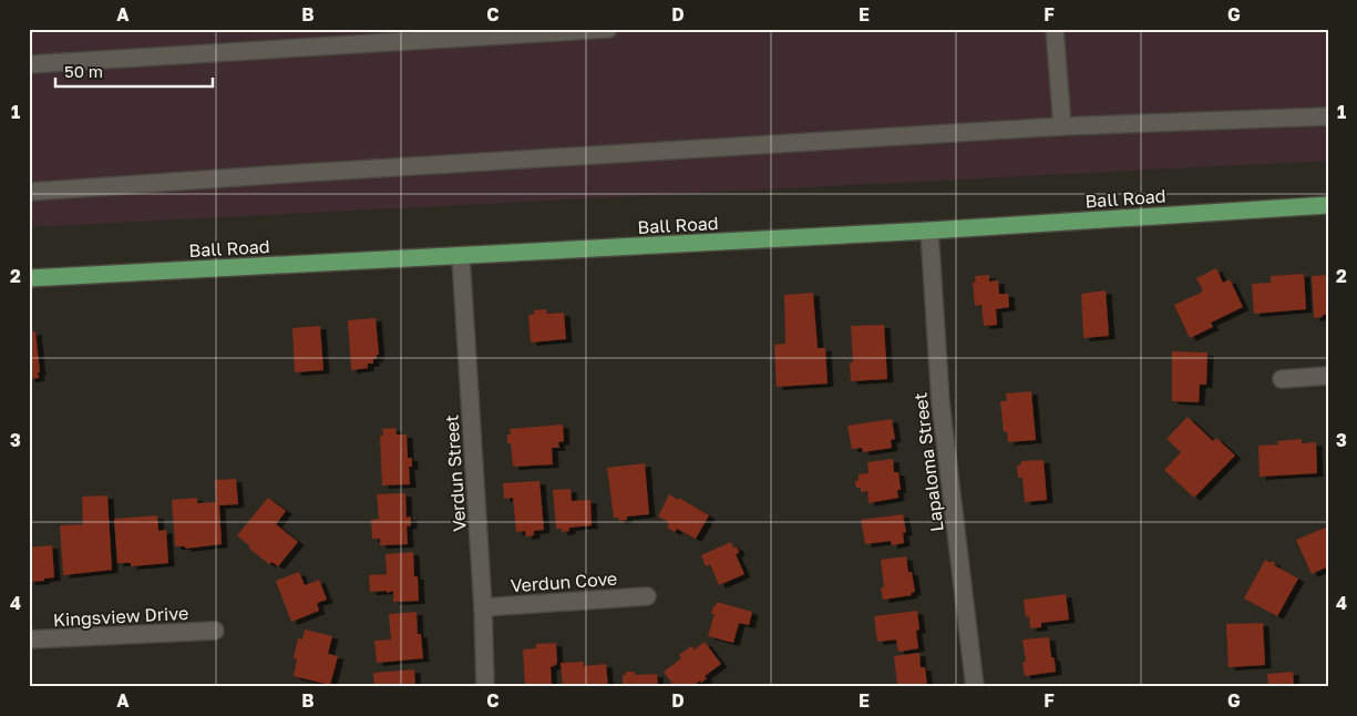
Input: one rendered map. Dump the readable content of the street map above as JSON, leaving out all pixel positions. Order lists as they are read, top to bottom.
{
  "streets": {
    "main road": ["Ball Road"],
    "street": [
      "Lapaloma Street",
      "Verdun Street",
      "Verdun Cove",
      "Kingsview Drive"
    ]
  },
  "crossings": [
    ["Ball Road", "Lapaloma Street"],
    ["Ball Road", "Verdun Street"],
    ["Verdun Street", "Verdun Cove"]
  ],
  "scale_bar": "50 m",
  "grid": {
    "columns": [
      "A",
      "B",
      "C",
      "D",
      "E",
      "F",
      "G"
    ],
    "rows": [
      "1",
      "2",
      "3",
      "4"
    ]
  }
}
